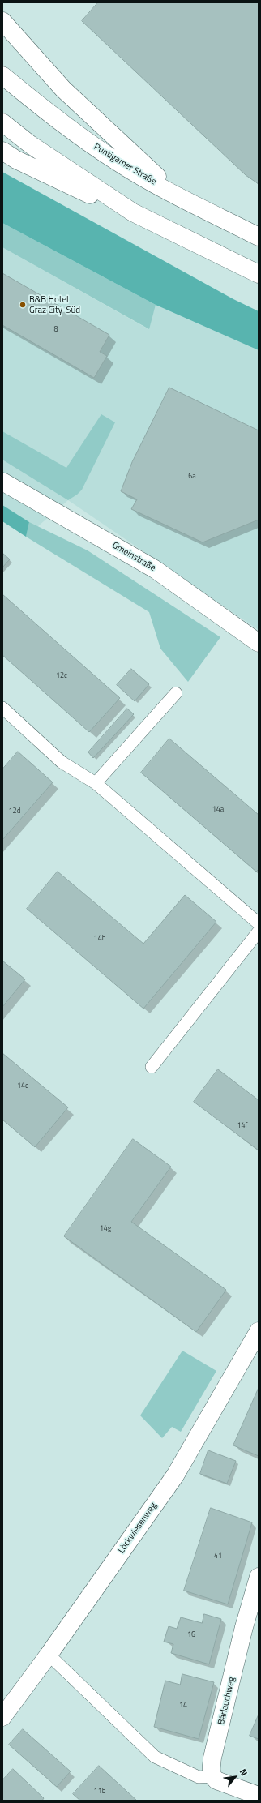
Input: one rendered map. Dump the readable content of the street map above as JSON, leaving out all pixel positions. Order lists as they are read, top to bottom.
{
  "streets": {
    "street": [
      "Puntigamer Straße",
      "Gmeinstraße",
      "Löckwiesenweg",
      "Bärlauchweg"
    ]
  },
  "places": ["B&B Hotel Graz City-Süd"],
  "house_numbers": [
    "8",
    "6a",
    "12c",
    "14a",
    "12d",
    "14b",
    "14c",
    "14f",
    "14g",
    "41",
    "16",
    "14",
    "11b"
  ],
  "north": "top right"
}
